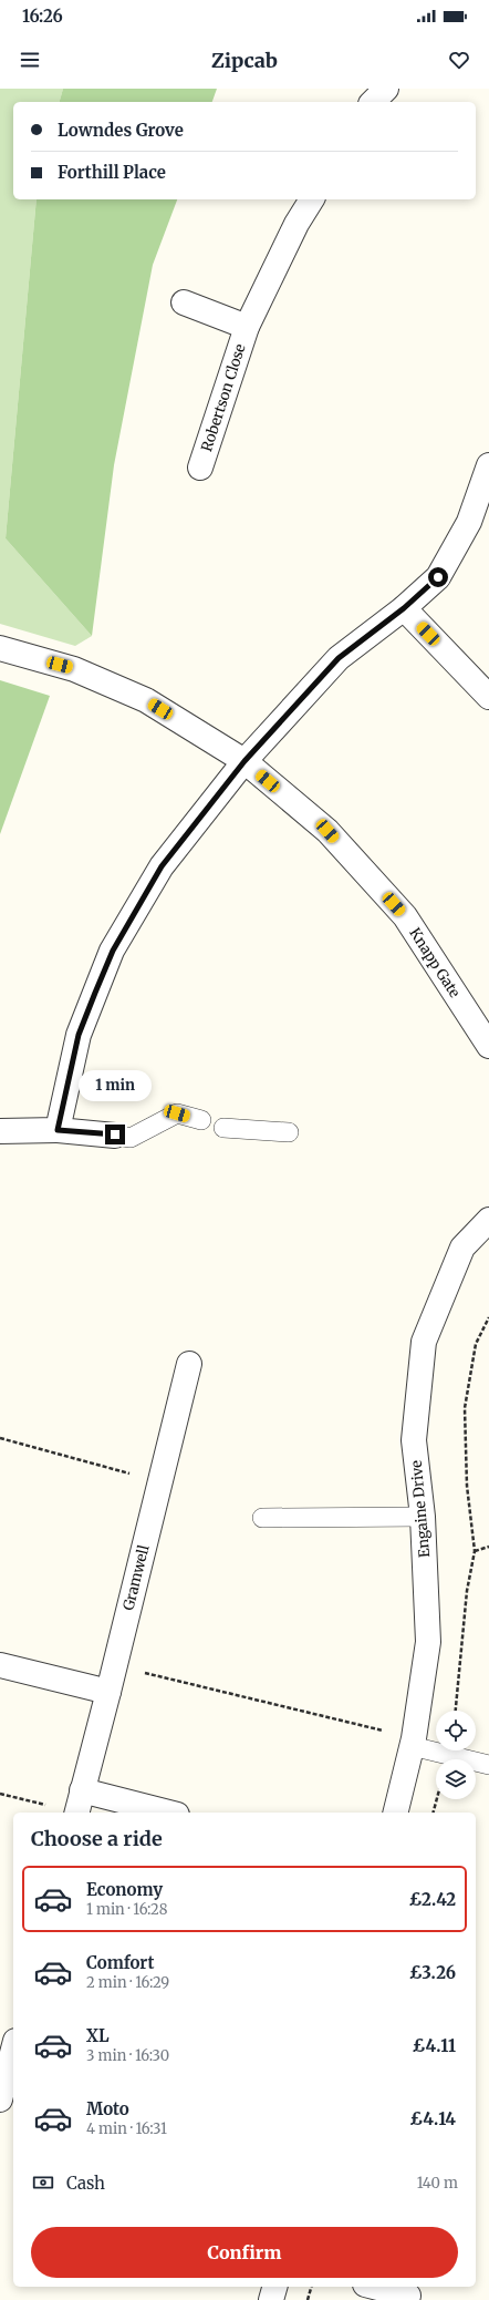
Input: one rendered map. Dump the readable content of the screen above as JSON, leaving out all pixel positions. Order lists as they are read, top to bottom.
{
  "streets": {
    "street": [
      "Robertson Close",
      "Knapp Gate",
      "Engaine Drive",
      "Gramwell"
    ]
  },
  "page": {
    "status": "16:26",
    "header": "Zipcab",
    "banner": ["Lowndes Grove", "Forthill Place"],
    "bubble": "1 min",
    "heading": "Choose a ride",
    "list": [
      {
        "name": "Economy",
        "note": "1 min · 16:28",
        "value": "£2.42"
      },
      {
        "name": "Comfort",
        "note": "2 min · 16:29",
        "value": "£3.26"
      },
      {
        "name": "XL",
        "note": "3 min · 16:30",
        "value": "£4.11"
      },
      {
        "name": "Moto",
        "note": "4 min · 16:31",
        "value": "£4.14"
      }
    ],
    "pay": ["Cash", "140 m"],
    "buttons": "Confirm"
  }
}
